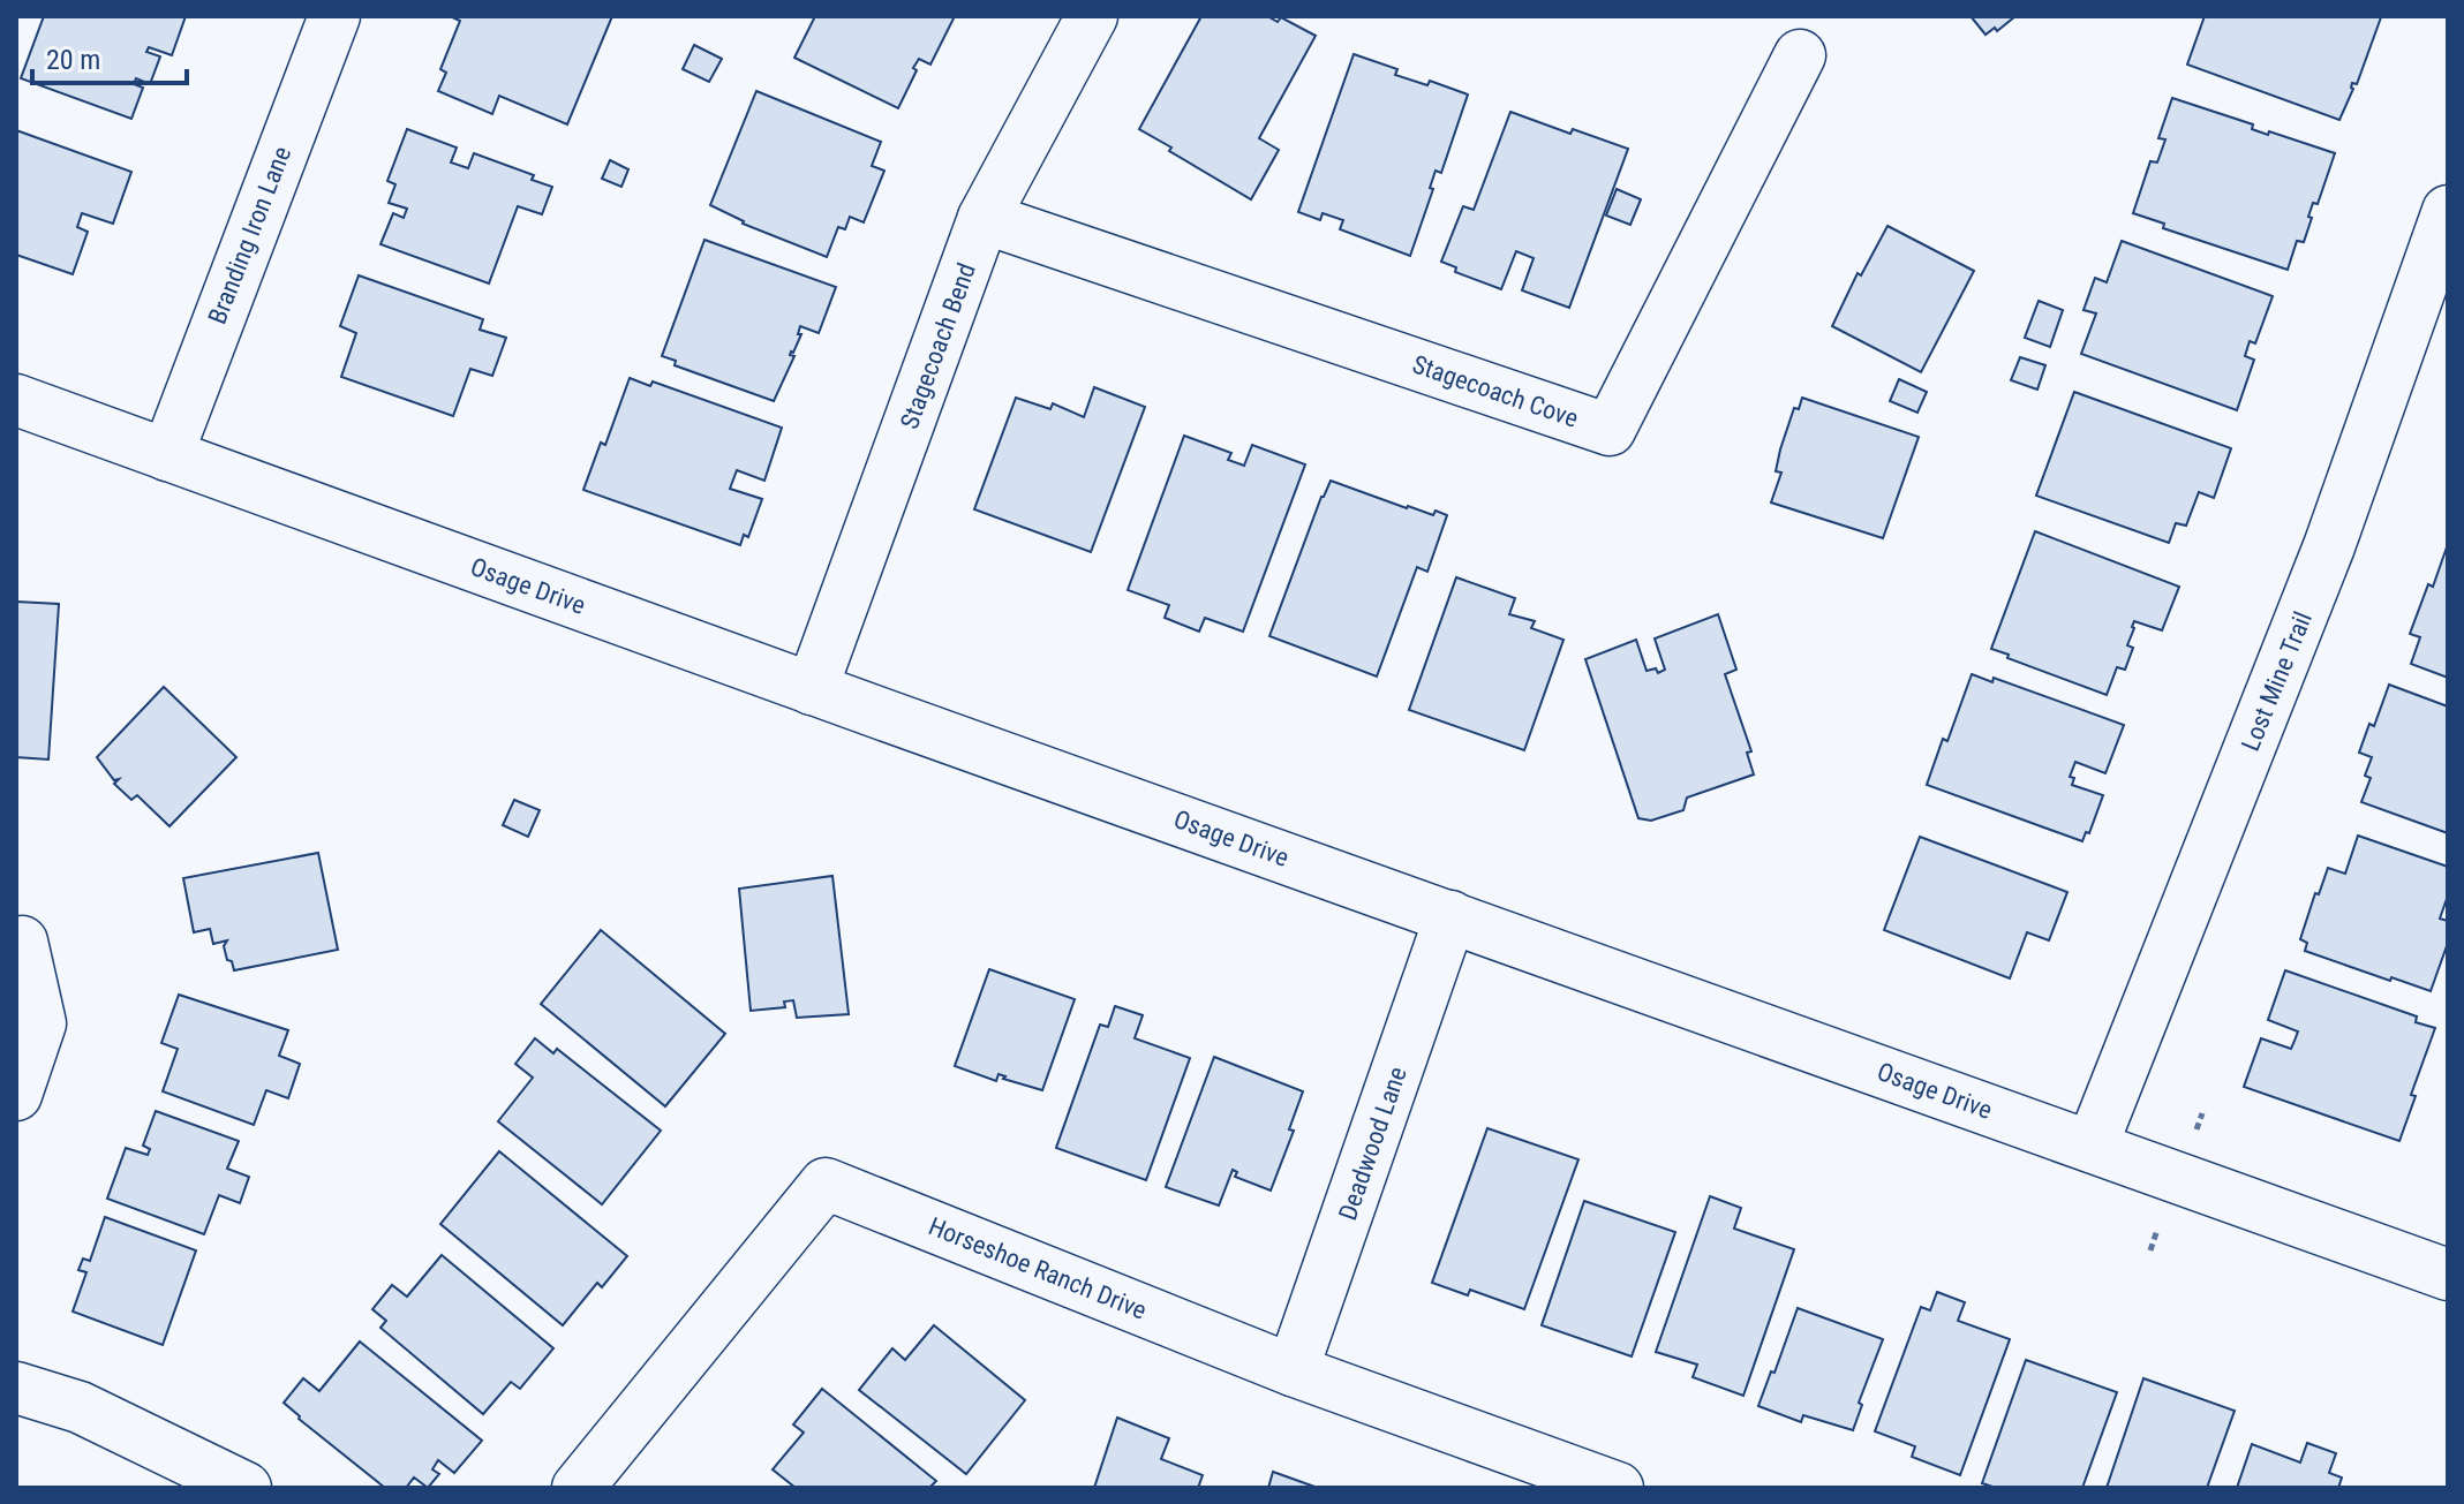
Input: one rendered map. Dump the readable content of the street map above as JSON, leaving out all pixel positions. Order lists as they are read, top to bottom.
{
  "streets": {
    "street": [
      "Branding Iron Lane",
      "Stagecoach Bend",
      "Stagecoach Cove",
      "Osage Drive",
      "Lost Mine Trail",
      "Deadwood Lane",
      "Horseshoe Ranch Drive"
    ]
  },
  "crossings": [
    ["Branding Iron Lane", "Osage Drive"],
    ["Stagecoach Bend", "Stagecoach Cove"],
    ["Stagecoach Bend", "Osage Drive"],
    ["Osage Drive", "Lost Mine Trail"],
    ["Osage Drive", "Deadwood Lane"],
    ["Deadwood Lane", "Horseshoe Ranch Drive"]
  ],
  "scale_bar": "20 m"
}
